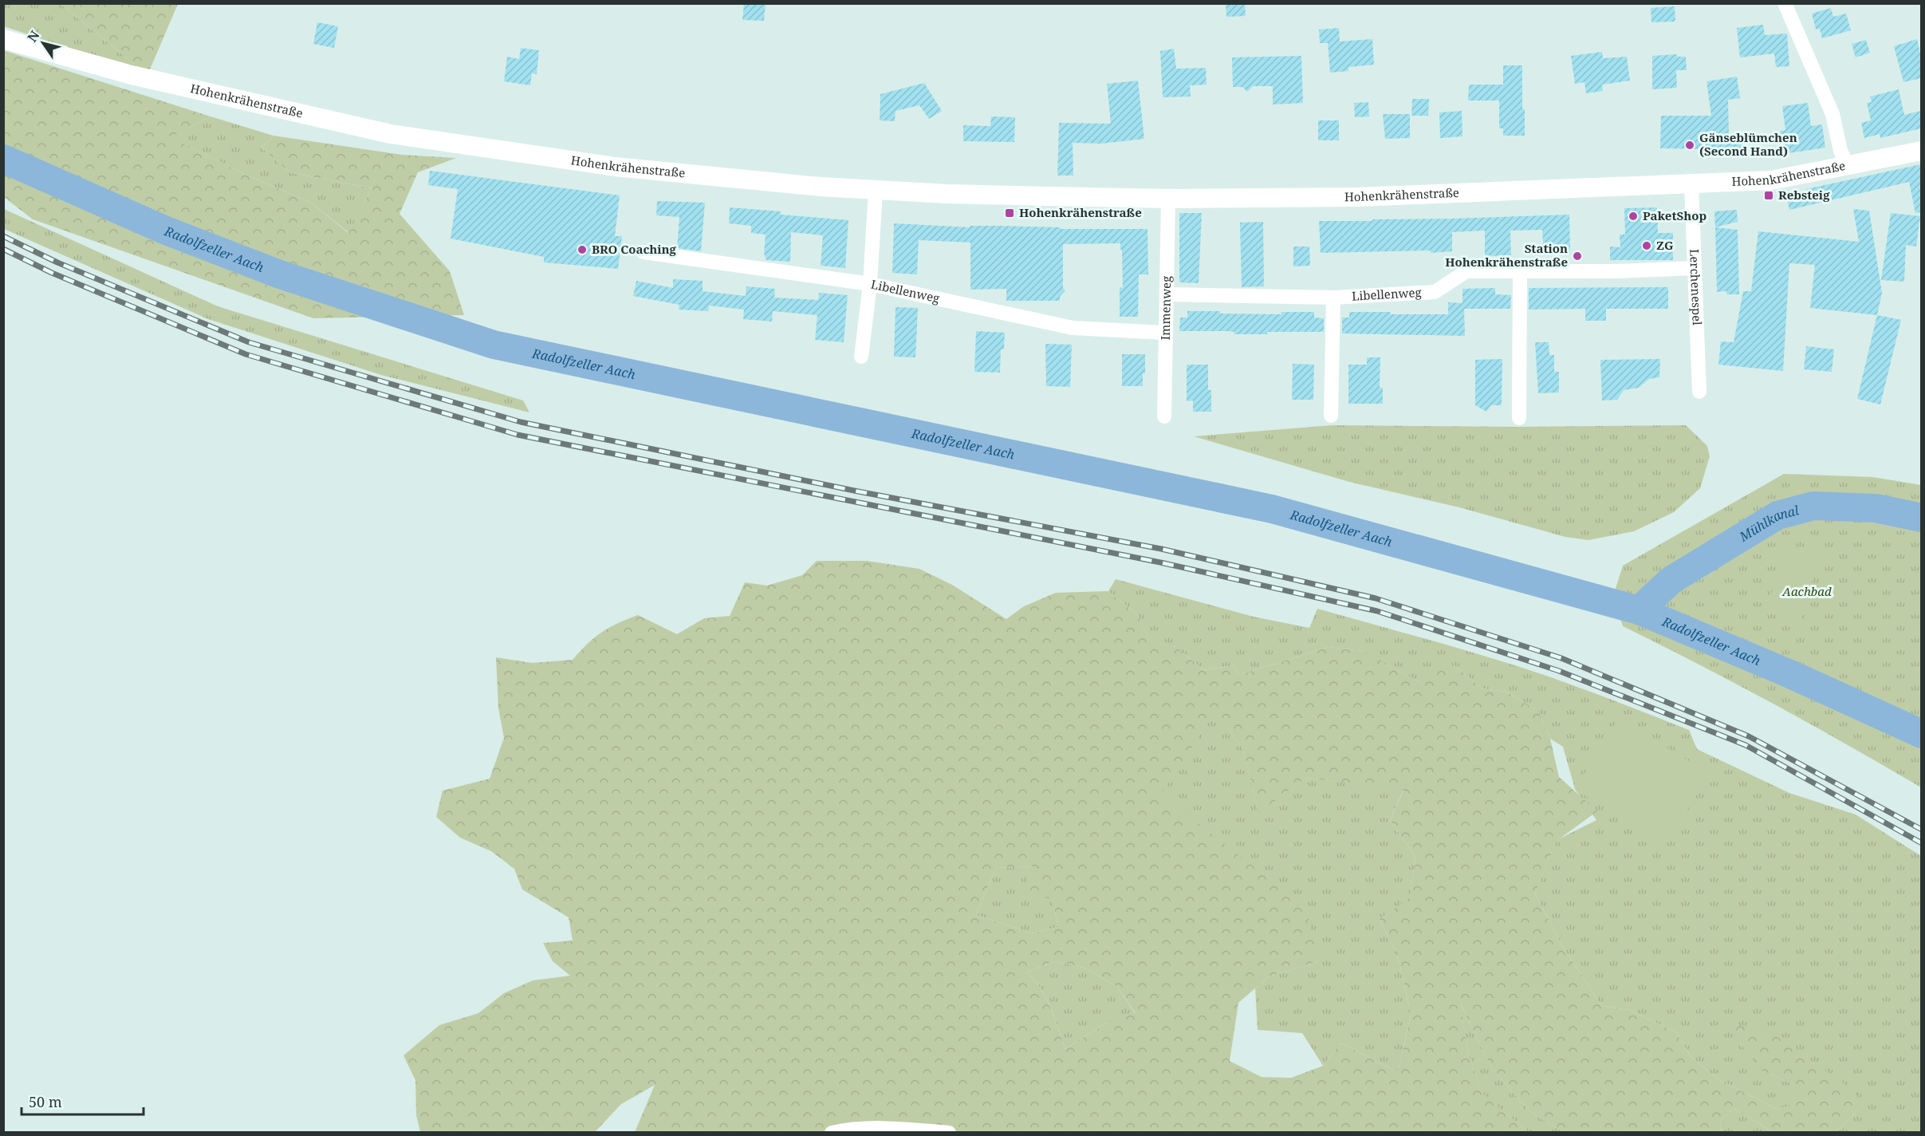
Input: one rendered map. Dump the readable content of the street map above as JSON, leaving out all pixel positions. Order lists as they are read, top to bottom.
{
  "streets": {
    "main road": ["Hohenkrähenstraße"],
    "street": ["Lerchenespel", "Libellenweg", "Immenweg"]
  },
  "crossings": [
    ["Hohenkrähenstraße", "Lerchenespel"],
    ["Hohenkrähenstraße", "Immenweg"],
    ["Lerchenespel", "Libellenweg"],
    ["Libellenweg", "Immenweg"]
  ],
  "water": ["Radolfzeller Aach", "Mühlkanal"],
  "parks": ["Aachbad"],
  "places": {
    "other": [
      "Gänseblümchen (Second Hand)",
      "PaketShop",
      "ZG",
      "BRO Coaching",
      "Station Hohenkrähenstraße"
    ],
    "transit": ["Rebsteig", "Hohenkrähenstraße"]
  },
  "scale_bar": "50 m",
  "north": "top left"
}
